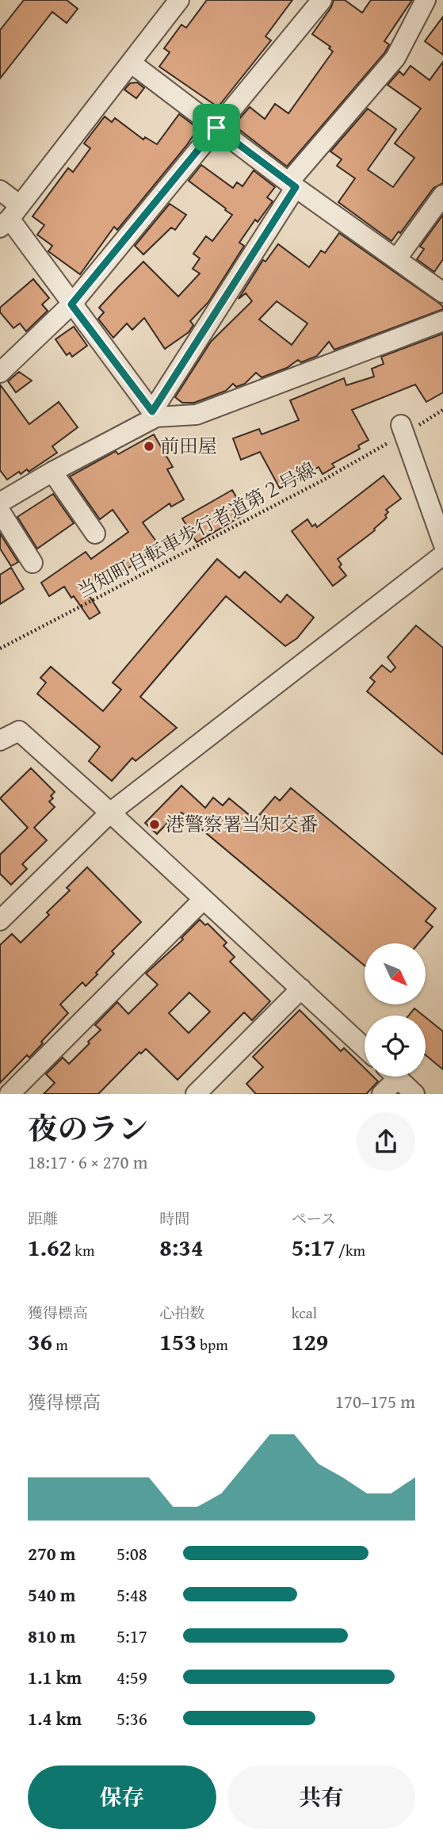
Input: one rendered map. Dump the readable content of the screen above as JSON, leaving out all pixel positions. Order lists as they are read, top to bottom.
{
  "streets": {
    "path": ["当知町自転車歩行者道第２号線"]
  },
  "places": ["前田屋", "港警察署当知交番"],
  "north": "bottom right",
  "page": {
    "heading": ["夜のラン", "18:17 · 6 × 270 m"],
    "stats": [
      ["距離", "1.62 km"],
      ["時間", "8:34"],
      ["ペース", "5:17 /km"],
      ["獲得標高", "36 m"],
      ["心拍数", "153 bpm"],
      ["kcal", "129"]
    ],
    "chart": ["獲得標高", "170–175 m"],
    "list": [
      {
        "name": "270 m",
        "note": "5:08"
      },
      {
        "name": "540 m",
        "note": "5:48"
      },
      {
        "name": "810 m",
        "note": "5:17"
      },
      {
        "name": "1.1 km",
        "note": "4:59"
      },
      {
        "name": "1.4 km",
        "note": "5:36"
      }
    ],
    "buttons": ["保存", "共有"]
  }
}
